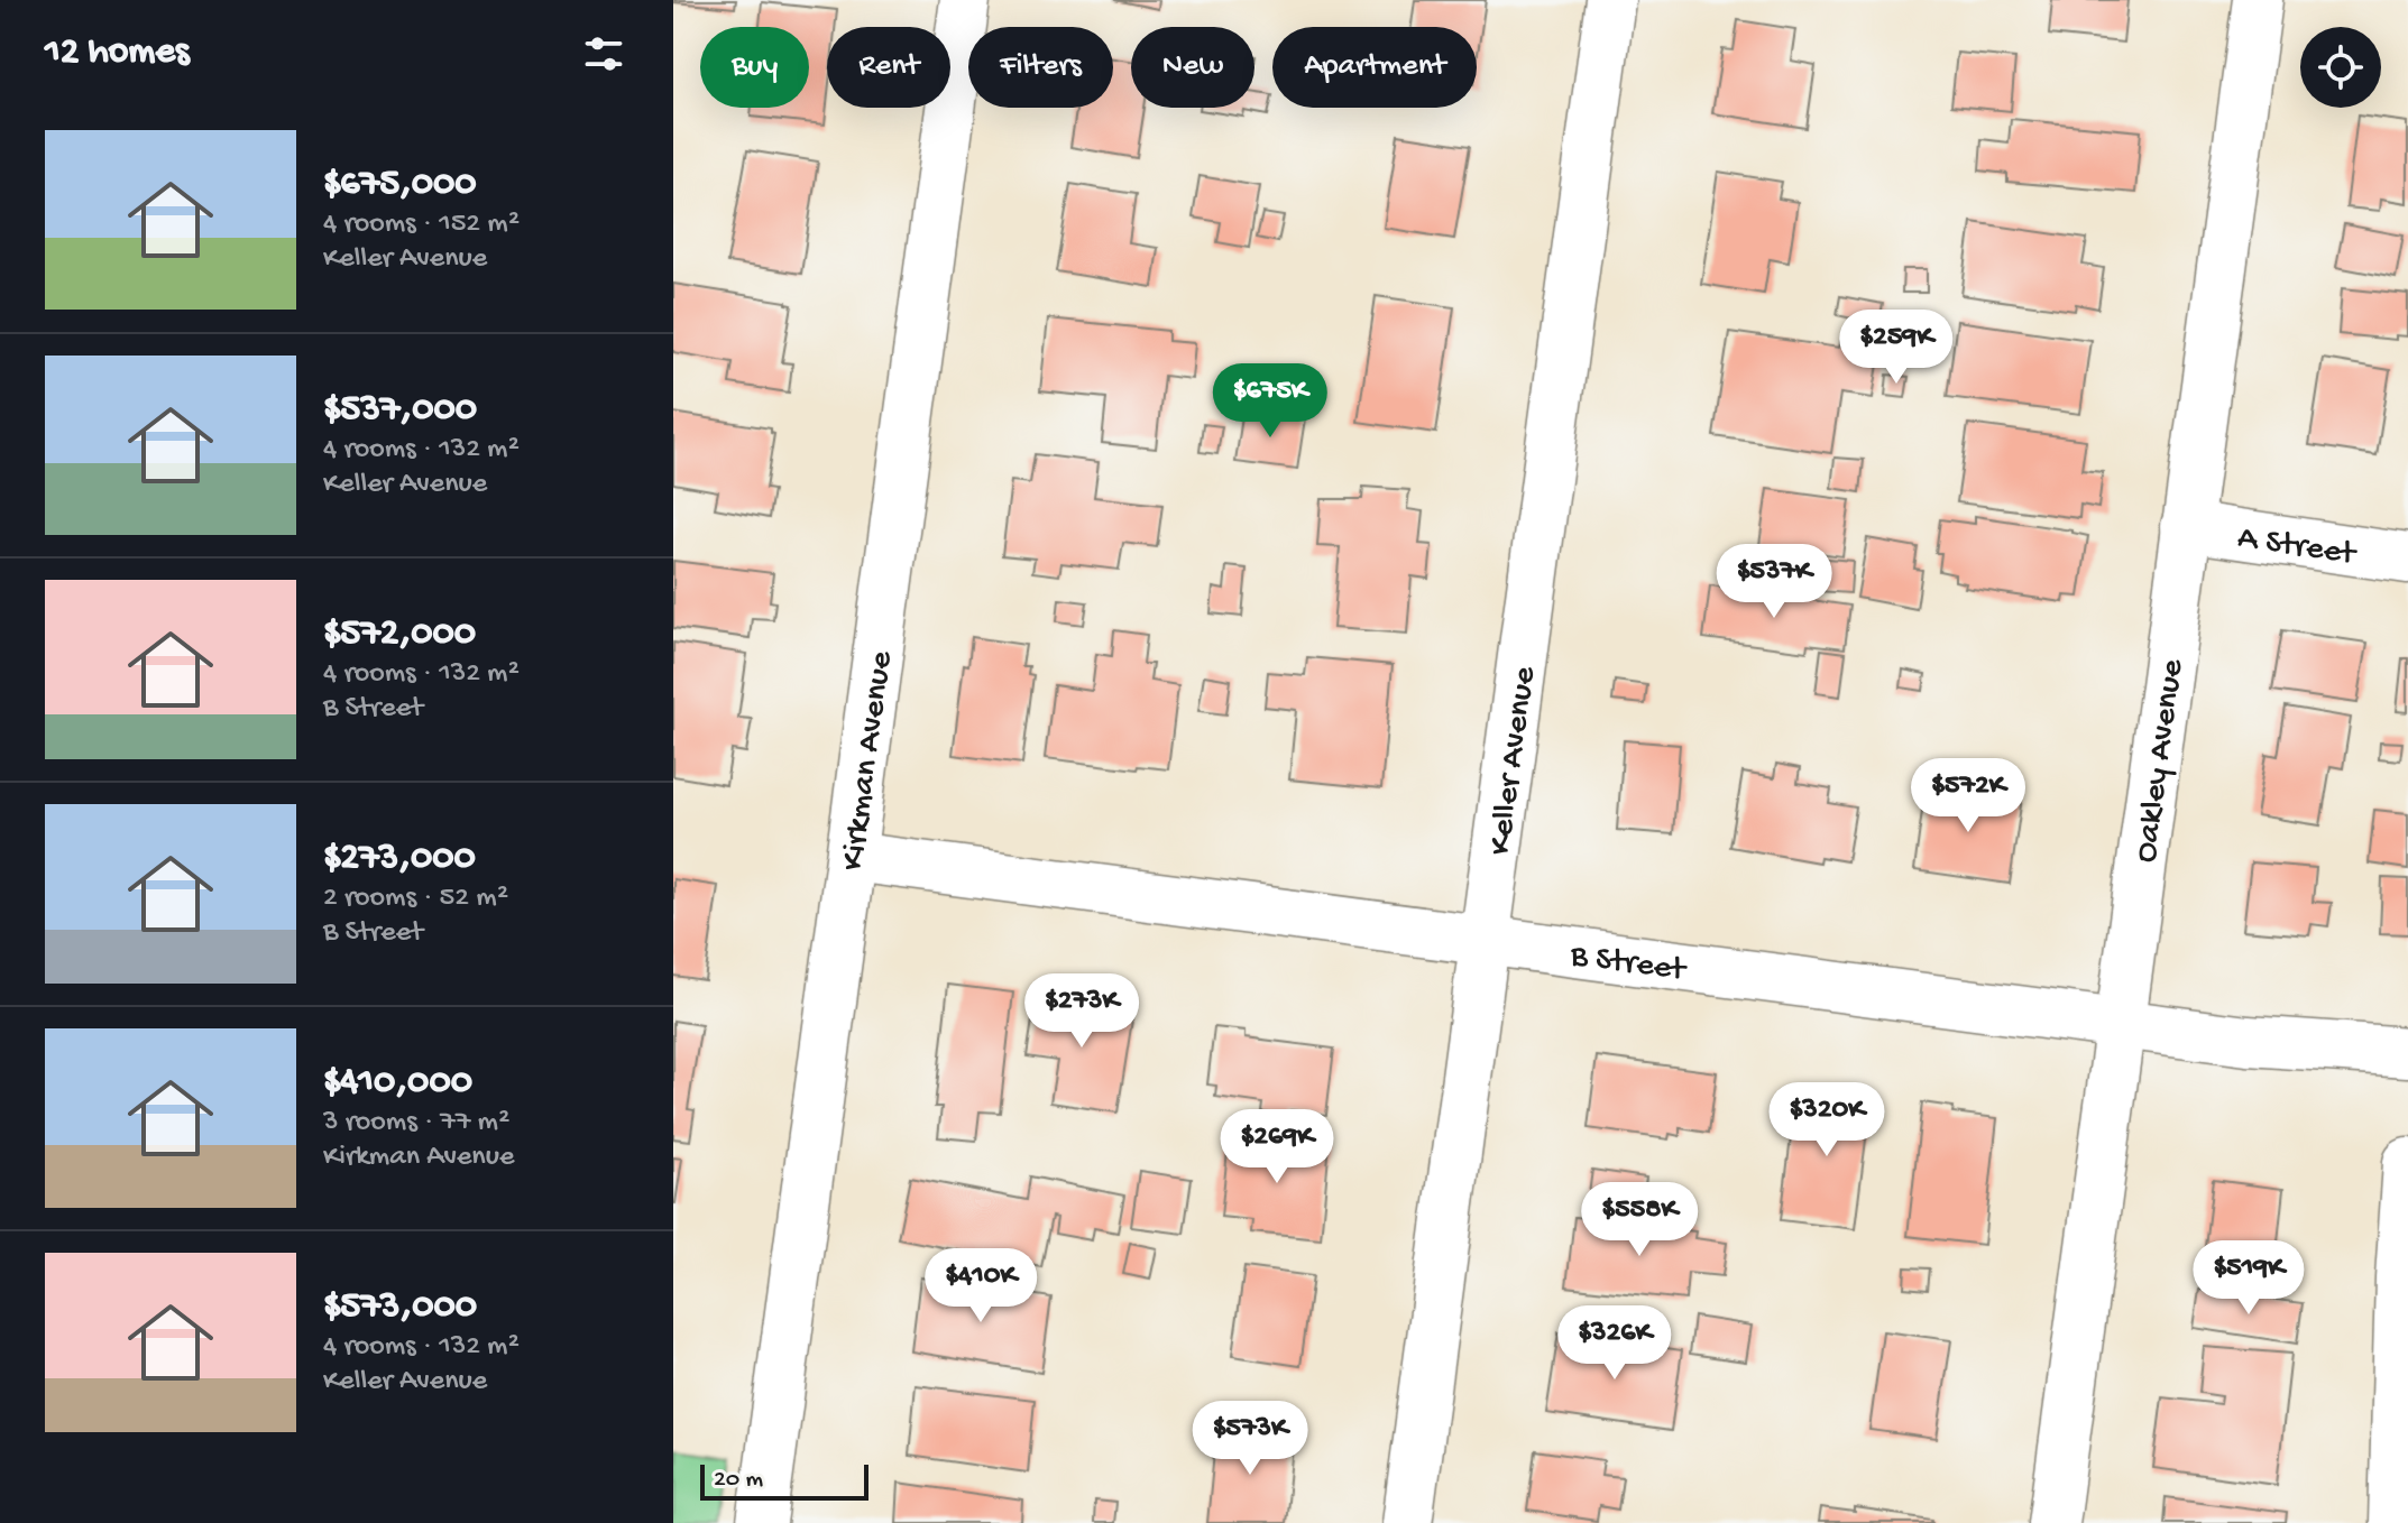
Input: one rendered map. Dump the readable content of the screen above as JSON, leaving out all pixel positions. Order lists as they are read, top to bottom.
{
  "streets": {
    "street": [
      "A Street",
      "Kirkman Avenue",
      "Keller Avenue",
      "Oakley Avenue",
      "B Street"
    ]
  },
  "crossings": [
    ["A Street", "Oakley Avenue"],
    ["Kirkman Avenue", "B Street"],
    ["Keller Avenue", "B Street"],
    ["Oakley Avenue", "B Street"]
  ],
  "scale_bar": "20 m",
  "page": {
    "heading": "12 homes",
    "chip": [
      "Buy",
      "Rent",
      "Filters",
      "New",
      "Apartment"
    ],
    "list": [
      {
        "name": "$675,000",
        "note": "4 rooms · 152 m² · Keller Avenue"
      },
      {
        "name": "$537,000",
        "note": "4 rooms · 132 m² · Keller Avenue"
      },
      {
        "name": "$572,000",
        "note": "4 rooms · 132 m² · B Street"
      },
      {
        "name": "$273,000",
        "note": "2 rooms · 52 m² · B Street"
      },
      {
        "name": "$410,000",
        "note": "3 rooms · 77 m² · Kirkman Avenue"
      },
      {
        "name": "$573,000",
        "note": "4 rooms · 132 m² · Keller Avenue"
      }
    ],
    "price": [
      "$259K",
      "$675K",
      "$537K",
      "$572K",
      "$273K",
      "$320K",
      "$269K",
      "$558K",
      "$519K",
      "$410K",
      "$326K",
      "$573K"
    ],
    "scale": "20 m"
  }
}
